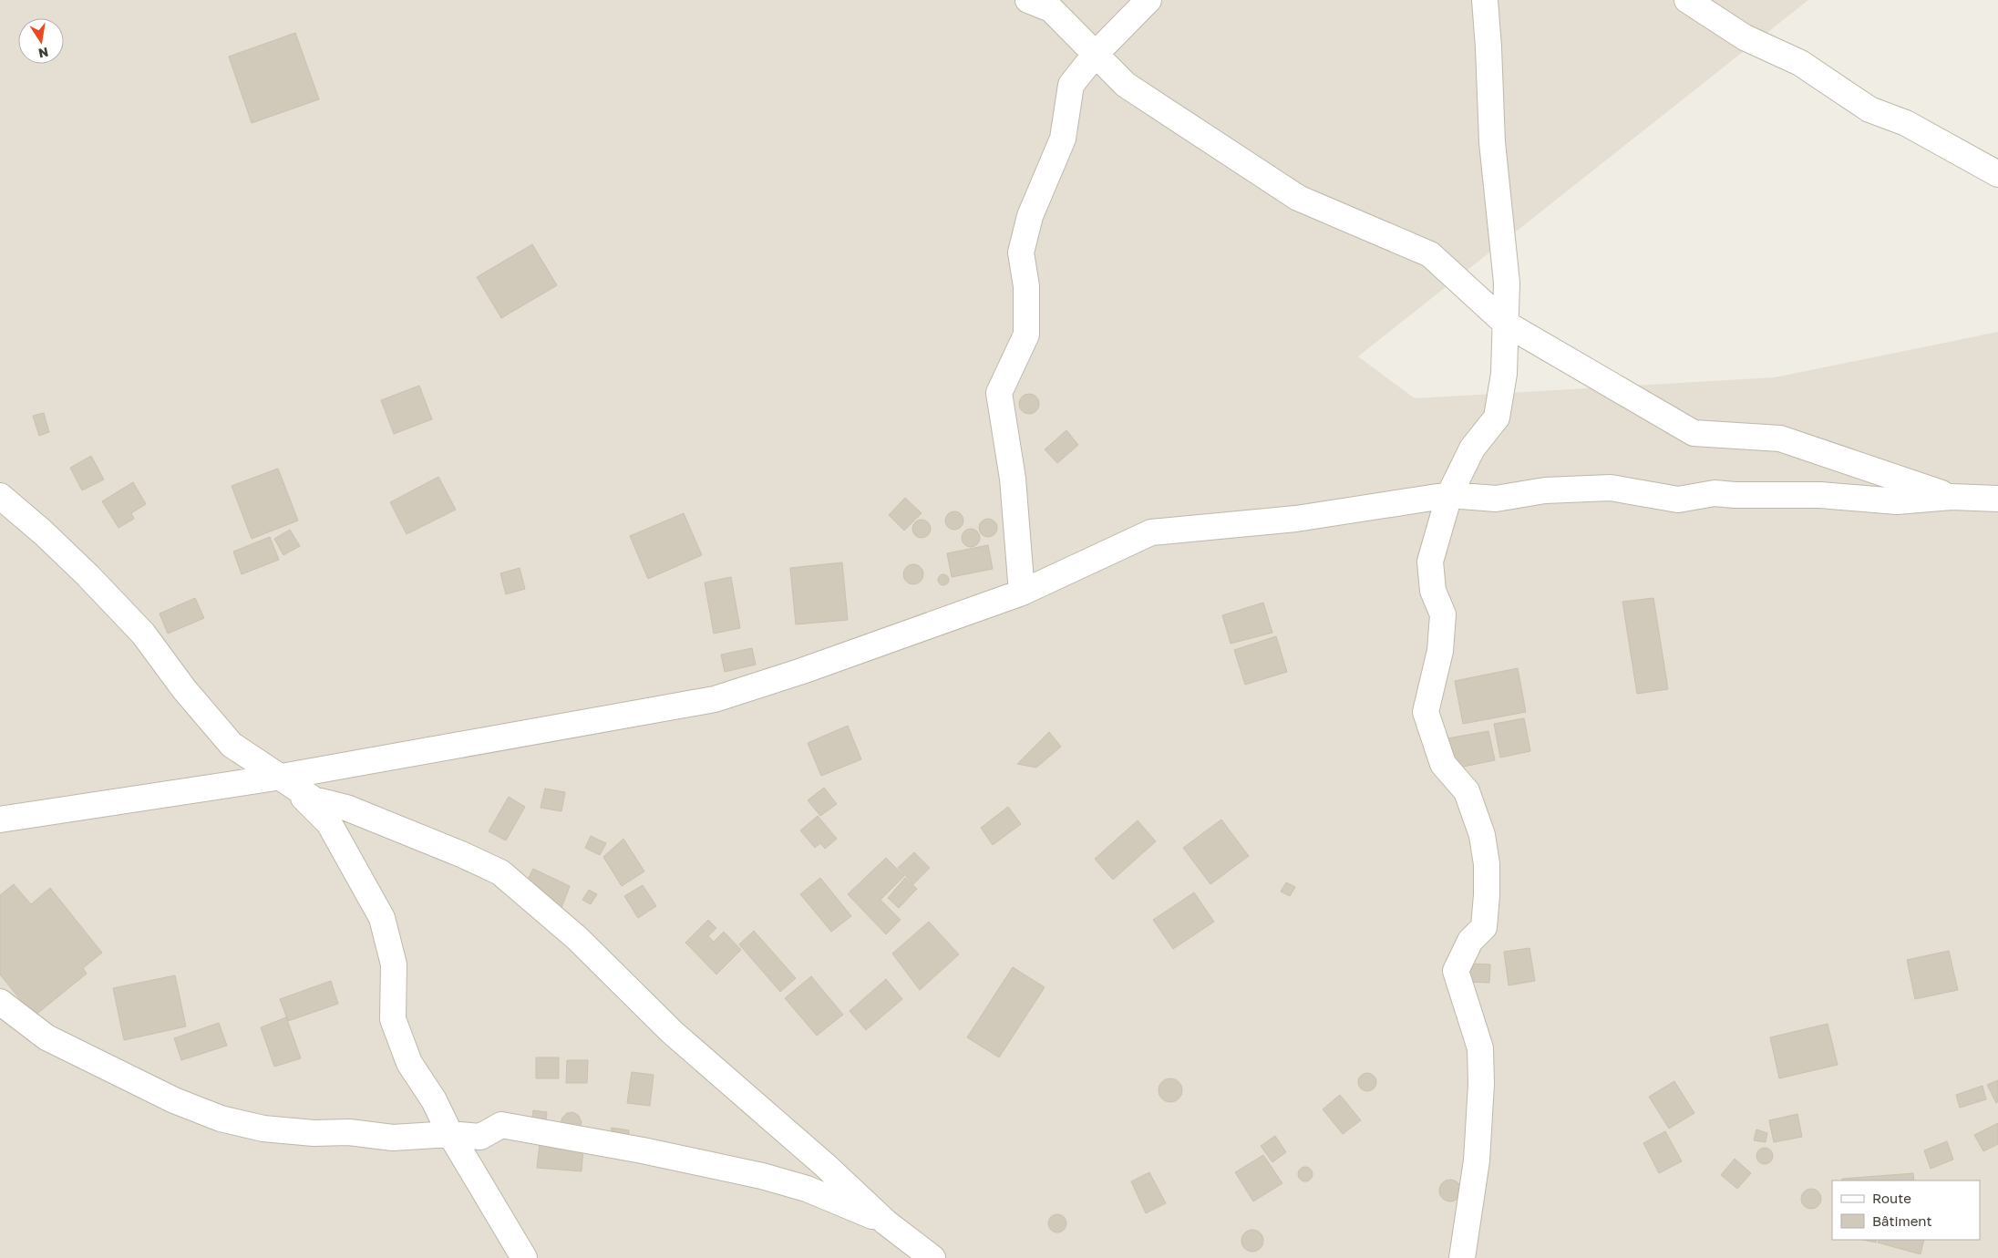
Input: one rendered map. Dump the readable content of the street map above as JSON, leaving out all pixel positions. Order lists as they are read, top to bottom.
{
  "legend": ["Route", "Bâtiment"],
  "north": "bottom"
}
